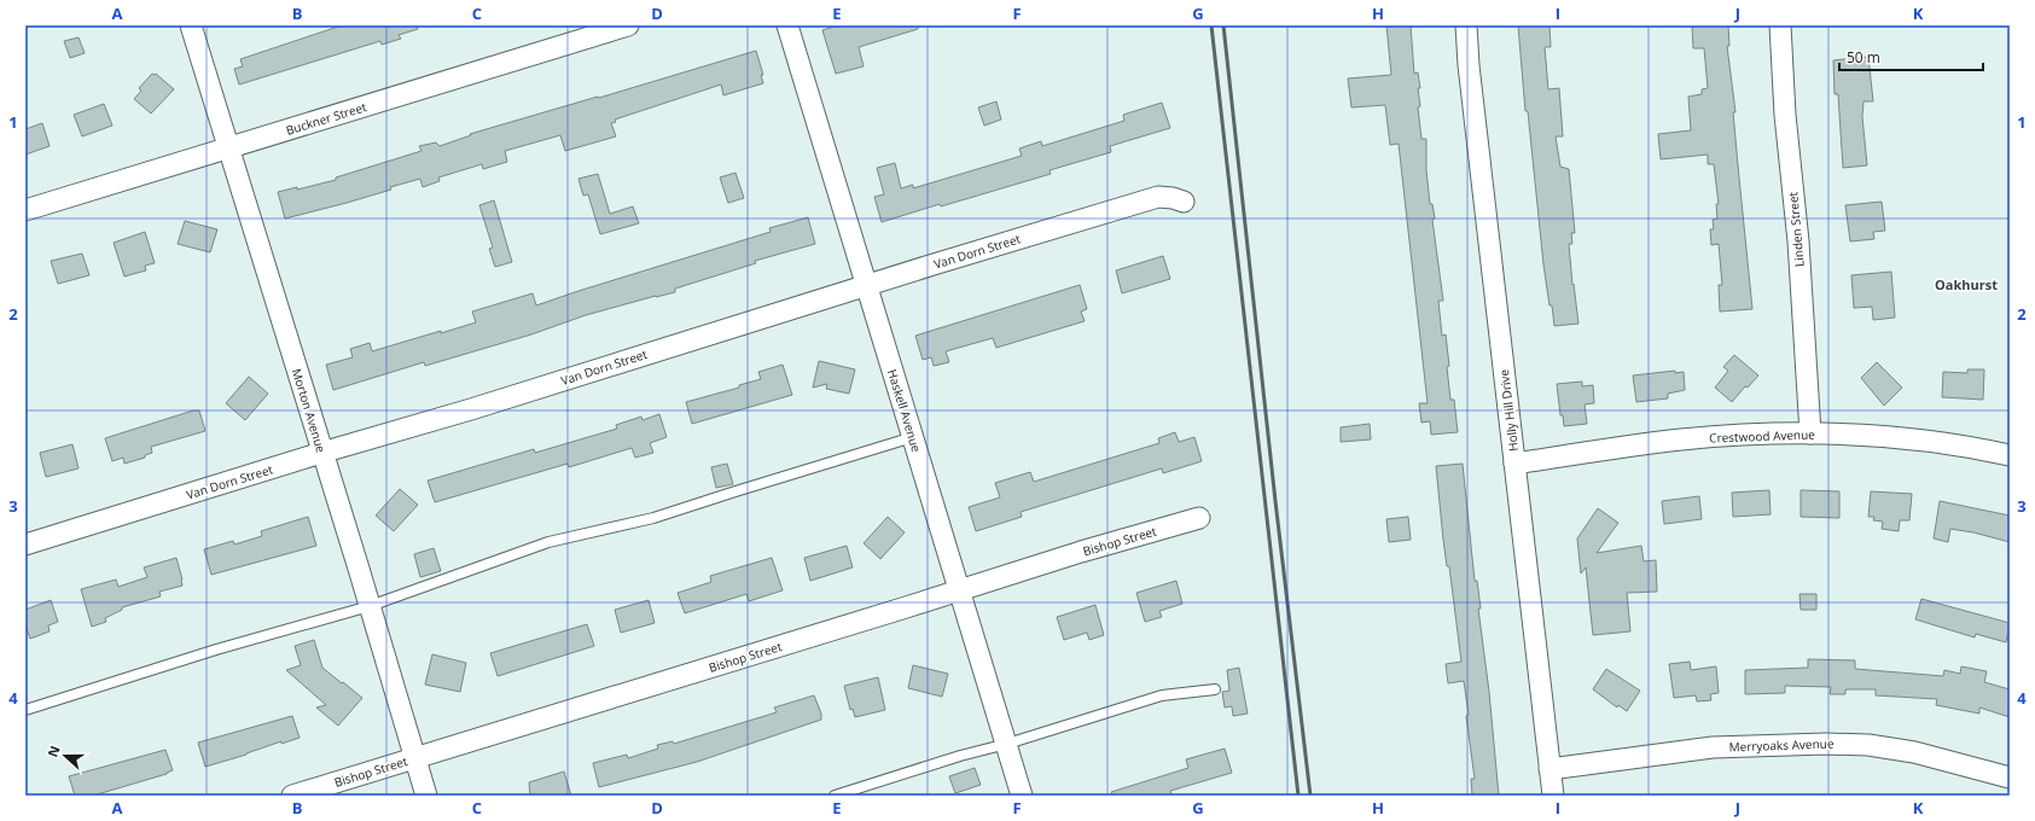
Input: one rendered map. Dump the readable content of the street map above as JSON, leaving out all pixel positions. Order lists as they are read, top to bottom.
{
  "streets": {
    "street": [
      "Buckner Street",
      "Linden Street",
      "Van Dorn Street",
      "Morton Avenue",
      "Haskell Avenue",
      "Holly Hill Drive",
      "Crestwood Avenue",
      "Bishop Street",
      "Merryoaks Avenue"
    ]
  },
  "crossings": [
    ["Buckner Street", "Morton Avenue"],
    ["Linden Street", "Crestwood Avenue"],
    ["Van Dorn Street", "Morton Avenue"],
    ["Van Dorn Street", "Haskell Avenue"],
    ["Morton Avenue", "Bishop Street"],
    ["Haskell Avenue", "Bishop Street"],
    ["Holly Hill Drive", "Crestwood Avenue"],
    ["Holly Hill Drive", "Merryoaks Avenue"]
  ],
  "districts": ["Oakhurst"],
  "scale_bar": "50 m",
  "north": "left",
  "grid": {
    "columns": [
      "A",
      "B",
      "C",
      "D",
      "E",
      "F",
      "G",
      "H",
      "I",
      "J",
      "K"
    ],
    "rows": [
      "1",
      "2",
      "3",
      "4"
    ]
  }
}
